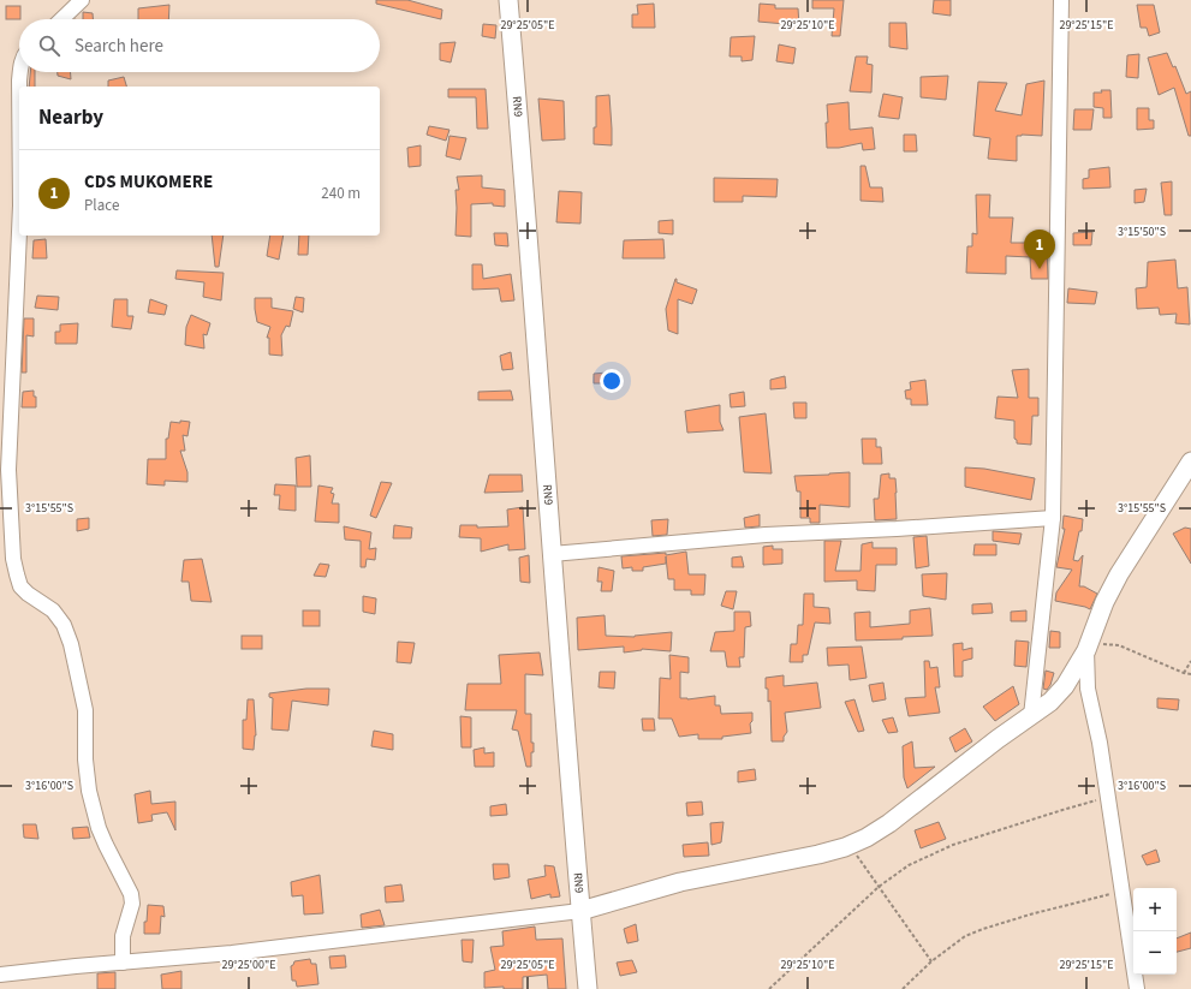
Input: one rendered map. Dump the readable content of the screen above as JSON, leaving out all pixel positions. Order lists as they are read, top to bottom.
{
  "streets": {
    "main road": ["RN9"]
  },
  "page": {
    "search": "Search here",
    "heading": "Nearby",
    "list": [
      {
        "mark": "1",
        "name": "CDS MUKOMERE",
        "note": "Place",
        "value": "240 m"
      }
    ],
    "pins": "1",
    "map_buttons": ["+", "−"]
  },
  "coordinates": [
    "29°25'05\"E",
    "29°25'10\"E",
    "29°25'15\"E",
    "3°15'50\"S",
    "3°15'55\"S",
    "3°16'00\"S",
    "29°25'00\"E"
  ]
}
